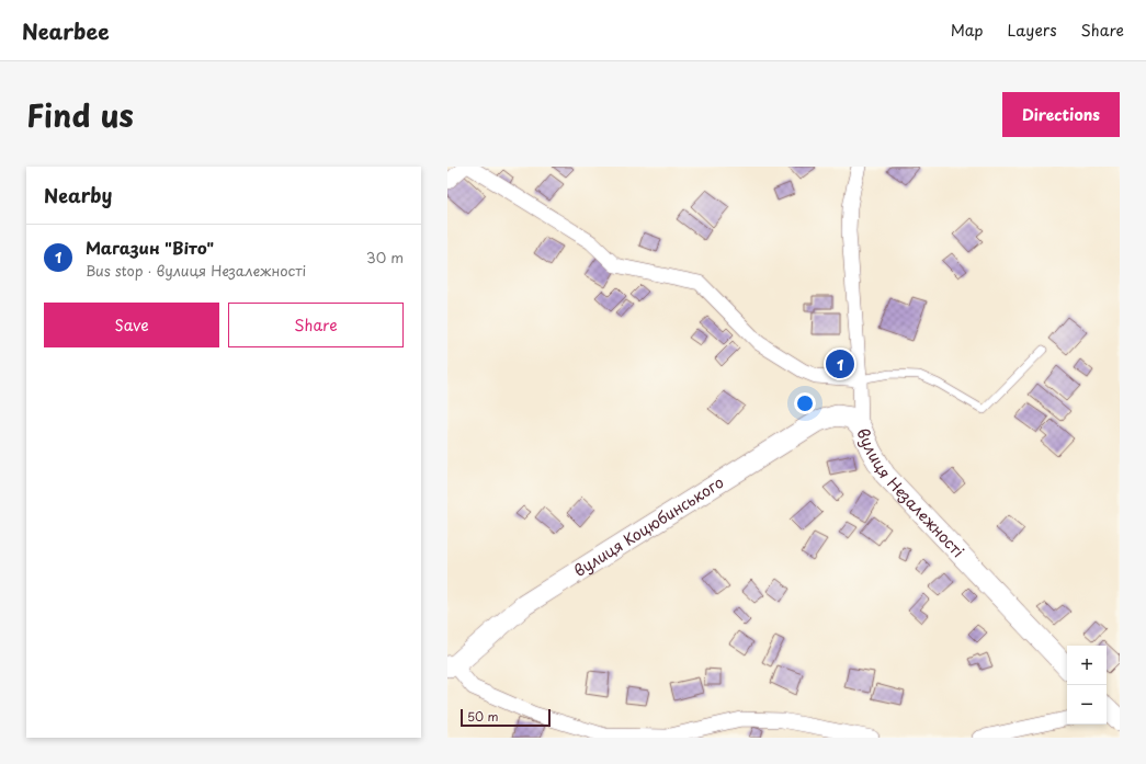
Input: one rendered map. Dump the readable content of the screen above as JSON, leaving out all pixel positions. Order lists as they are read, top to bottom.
{
  "streets": {
    "street": ["вулиця Незалежності", "вулиця Коцюбинського"]
  },
  "crossings": [
    ["вулиця Незалежності", "вулиця Коцюбинського"]
  ],
  "scale_bar": "50 m",
  "page": {
    "header": "Nearbee",
    "nav": ["Map", "Layers", "Share"],
    "title": "Find us",
    "buttons": [
      "Directions",
      ["Save", "Share"]
    ],
    "heading": "Nearby",
    "list": [
      {
        "mark": "1",
        "name": "Магазин \"Віто\"",
        "note": "Bus stop · вулиця Незалежності",
        "value": "30 m"
      }
    ],
    "pins": "1",
    "map_buttons": ["+", "−"],
    "scale": "50 m"
  }
}
